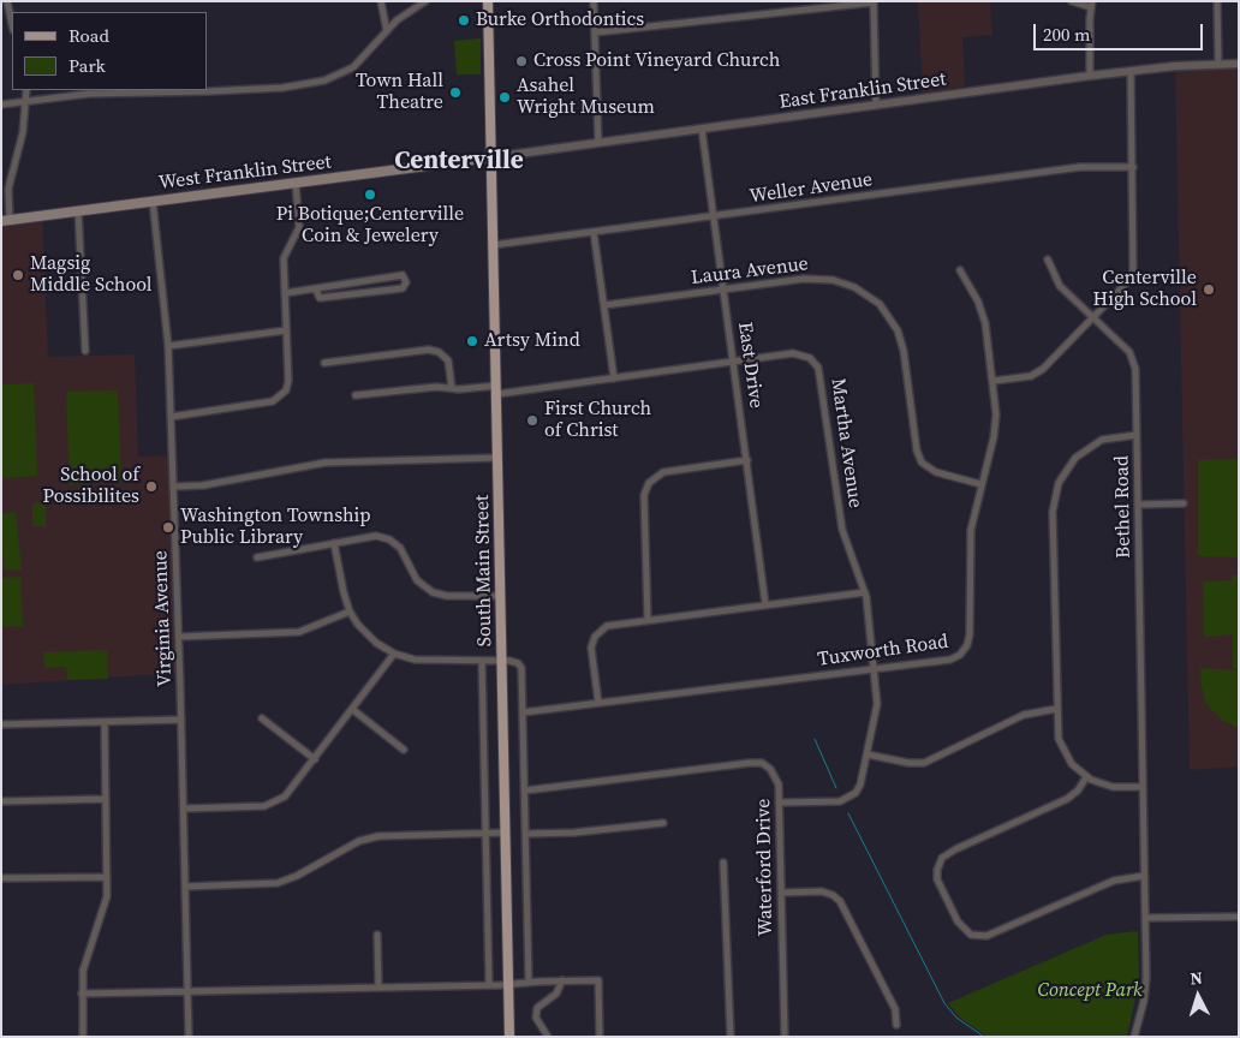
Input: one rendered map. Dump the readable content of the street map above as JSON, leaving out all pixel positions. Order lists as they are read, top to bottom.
{
  "streets": {
    "main road": ["West Franklin Street", "South Main Street"],
    "street": [
      "East Franklin Street",
      "Weller Avenue",
      "Laura Avenue",
      "East Drive",
      "Martha Avenue",
      "Bethel Road",
      "Virginia Avenue",
      "Tuxworth Road",
      "Waterford Drive"
    ]
  },
  "crossings": [
    ["East Franklin Street", "West Franklin Street"],
    ["East Franklin Street", "East Drive"],
    ["East Franklin Street", "South Main Street"],
    ["West Franklin Street", "South Main Street"],
    ["West Franklin Street", "Virginia Avenue"],
    ["Weller Avenue", "East Drive"],
    ["Weller Avenue", "South Main Street"],
    ["Laura Avenue", "East Drive"],
    ["Laura Avenue", "Tuxworth Road"],
    ["East Drive", "Martha Avenue"],
    ["Martha Avenue", "South Main Street"],
    ["Martha Avenue", "Tuxworth Road"],
    ["Martha Avenue", "Waterford Drive"]
  ],
  "districts": ["Centerville"],
  "parks": ["Concept Park"],
  "places": [
    "Burke Orthodontics",
    "Cross Point Vineyard Church",
    "Town Hall Theatre",
    "Asahel Wright Museum",
    "Pi Botique;Centerville Coin & Jewelery",
    "Magsig Middle School",
    "Centerville High School",
    "Artsy Mind",
    "First Church of Christ",
    "School of Possibilites",
    "Washington Township Public Library"
  ],
  "legend": ["Road", "Park"],
  "scale_bar": "200 m",
  "north": "top"
}
